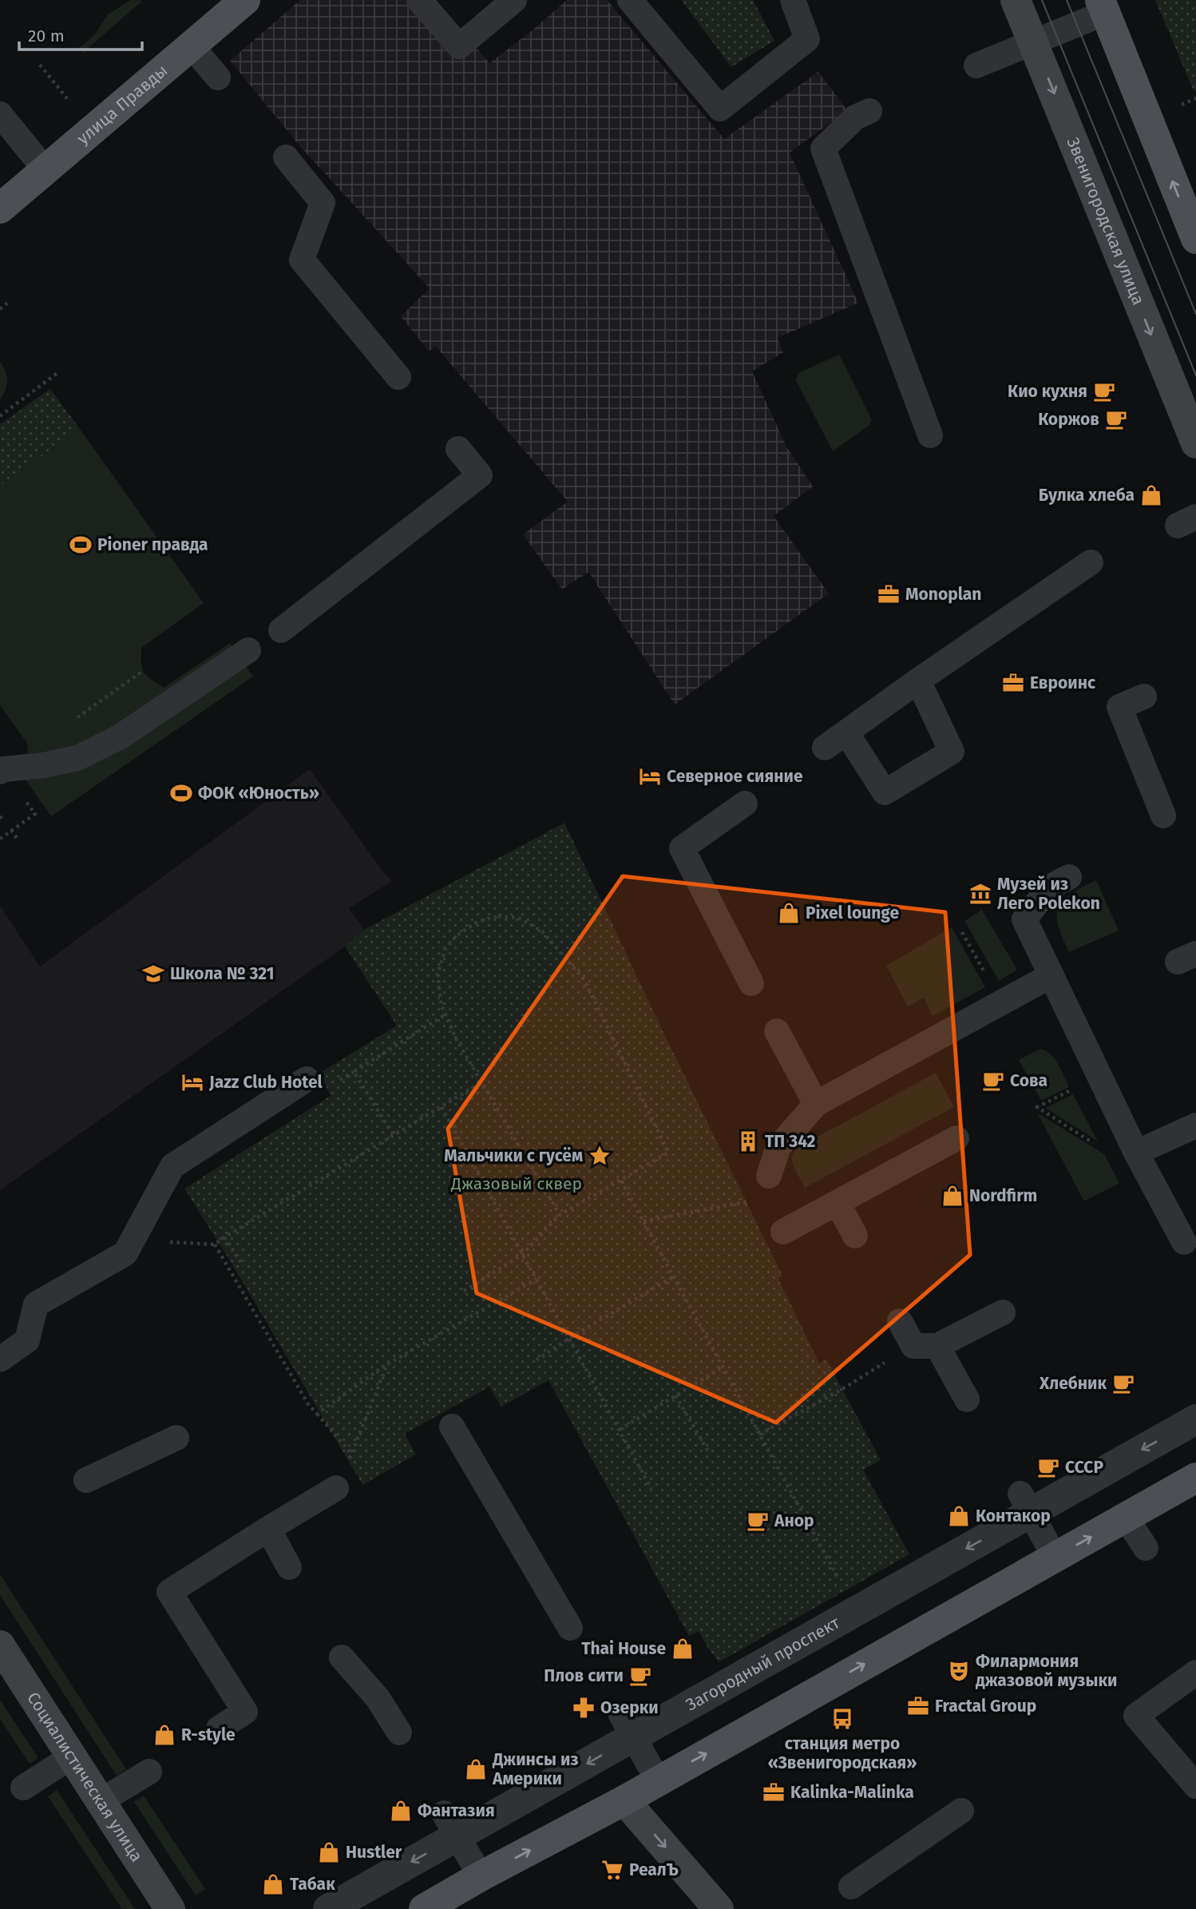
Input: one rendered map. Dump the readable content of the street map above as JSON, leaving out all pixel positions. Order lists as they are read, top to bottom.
{
  "streets": {
    "main road": ["улица Правды"],
    "street": ["Звенигородская улица", "Загородный проспект", "Социалистическая улица"]
  },
  "one_way": ["Звенигородская улица", "Загородный проспект"],
  "parks": ["Джазовый сквер"],
  "places": {
    "cafe": [
      "Кио кухня",
      "Коржов",
      "Сова",
      "Хлебник",
      "СССР",
      "Анор",
      "Плов сити"
    ],
    "shop": [
      "Булка хлеба",
      "Pixel lounge",
      "Nordfirm",
      "Контакор",
      "Thai House",
      "R-style",
      "Джинсы из Америки",
      "Фантазия",
      "Hustler",
      "Табак"
    ],
    "sports": ["Pioner правда", "ФОК «Юность»"],
    "office": [
      "Monoplan",
      "Евроинс",
      "Fractal Group",
      "Kalinka-Malinka"
    ],
    "hotel": ["Северное сияние", "Jazz Club Hotel"],
    "museum": ["Музей из Лего Polekon"],
    "school or university": ["Школа № 321"],
    "building": ["ТП 342"],
    "place": ["Мальчики с гусём"],
    "theatre": ["Филармония джазовой музыки"],
    "pharmacy": ["Озерки"],
    "bus stop": ["станция метро «Звенигородская»"],
    "supermarket": ["РеалЪ"]
  },
  "scale_bar": "20 m"
}
